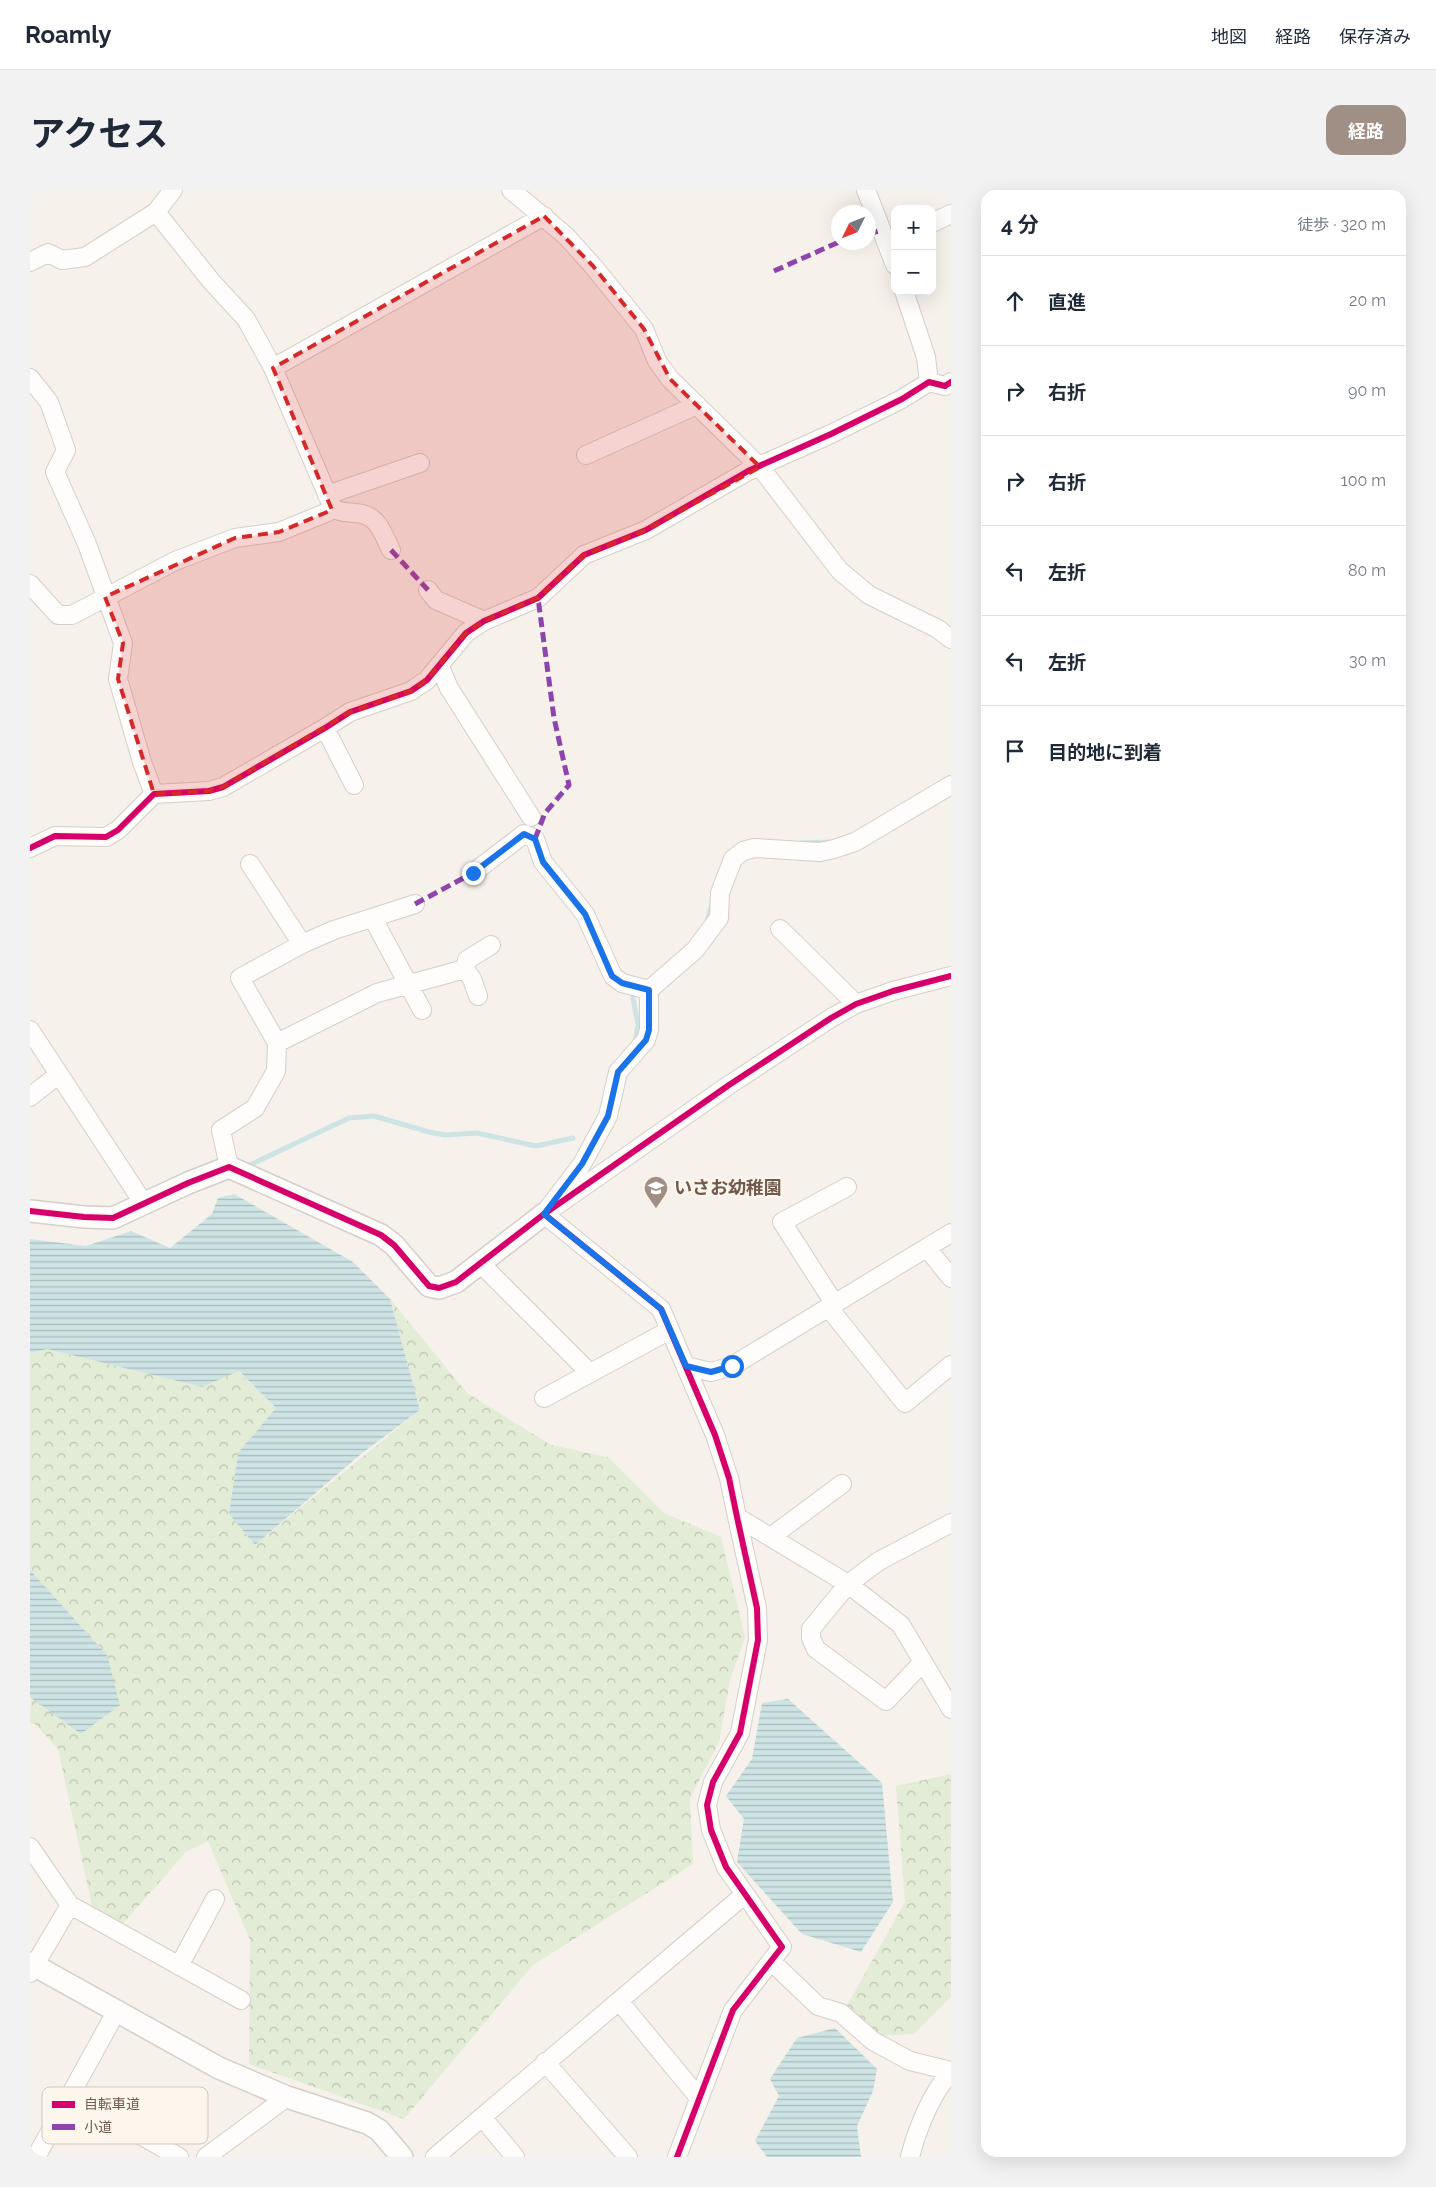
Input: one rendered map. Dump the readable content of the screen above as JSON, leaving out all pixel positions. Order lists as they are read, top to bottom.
{
  "places": {
    "school or university": ["いさお幼稚園"]
  },
  "legend": ["自転車道", "小道"],
  "north": "bottom left",
  "page": {
    "header": "Roamly",
    "nav": ["地図", "経路", "保存済み"],
    "title": "アクセス",
    "buttons": "経路",
    "heading": ["4 分", "徒歩 · 320 m"],
    "map_buttons": ["+", "−"],
    "list": [
      ["直進", "20 m"],
      ["右折", "90 m"],
      ["右折", "100 m"],
      ["左折", "80 m"],
      ["左折", "30 m"],
      "目的地に到着"
    ]
  }
}
